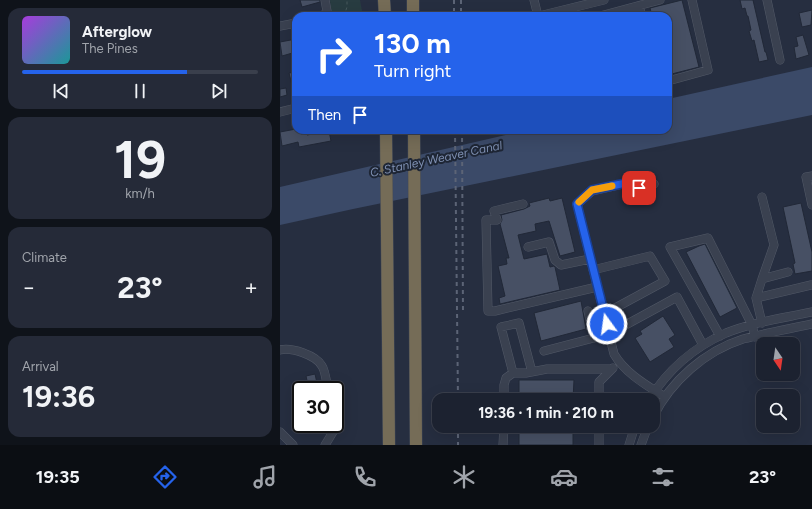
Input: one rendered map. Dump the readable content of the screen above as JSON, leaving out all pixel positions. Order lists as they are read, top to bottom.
{
  "water": ["C. Stanley Weaver Canal"],
  "north": "bottom",
  "page": {
    "turn": ["130 m", "Turn right"],
    "song": ["Afterglow", "The Pines"],
    "then": "Then",
    "tile": [
      ["19", "km/h"],
      "Climate",
      ["Arrival", "19:36"]
    ],
    "heat": ["−", "23°", "+"],
    "limit": "30",
    "trip": "19:36 · 1 min · 210 m",
    "tabs": ["19:35", "23°"]
  }
}
